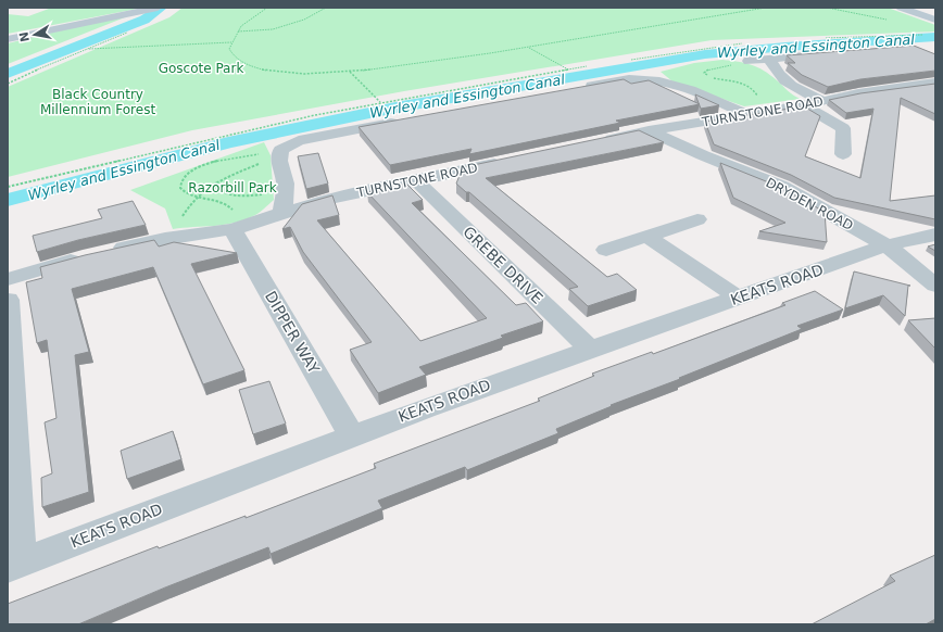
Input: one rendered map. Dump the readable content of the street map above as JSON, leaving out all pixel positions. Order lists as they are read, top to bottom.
{
  "streets": {
    "street": [
      "TURNSTONE ROAD",
      "DRYDEN ROAD",
      "GREBE DRIVE",
      "KEATS ROAD",
      "DIPPER WAY"
    ]
  },
  "crossings": [
    ["TURNSTONE ROAD", "DRYDEN ROAD"],
    ["TURNSTONE ROAD", "GREBE DRIVE"],
    ["TURNSTONE ROAD", "DIPPER WAY"],
    ["DRYDEN ROAD", "KEATS ROAD"],
    ["GREBE DRIVE", "KEATS ROAD"],
    ["KEATS ROAD", "DIPPER WAY"]
  ],
  "water": ["Wyrley and Essington Canal"],
  "parks": ["Goscote Park", "Black Country Millennium Forest", "Razorbill Park"],
  "north": "left"
}
